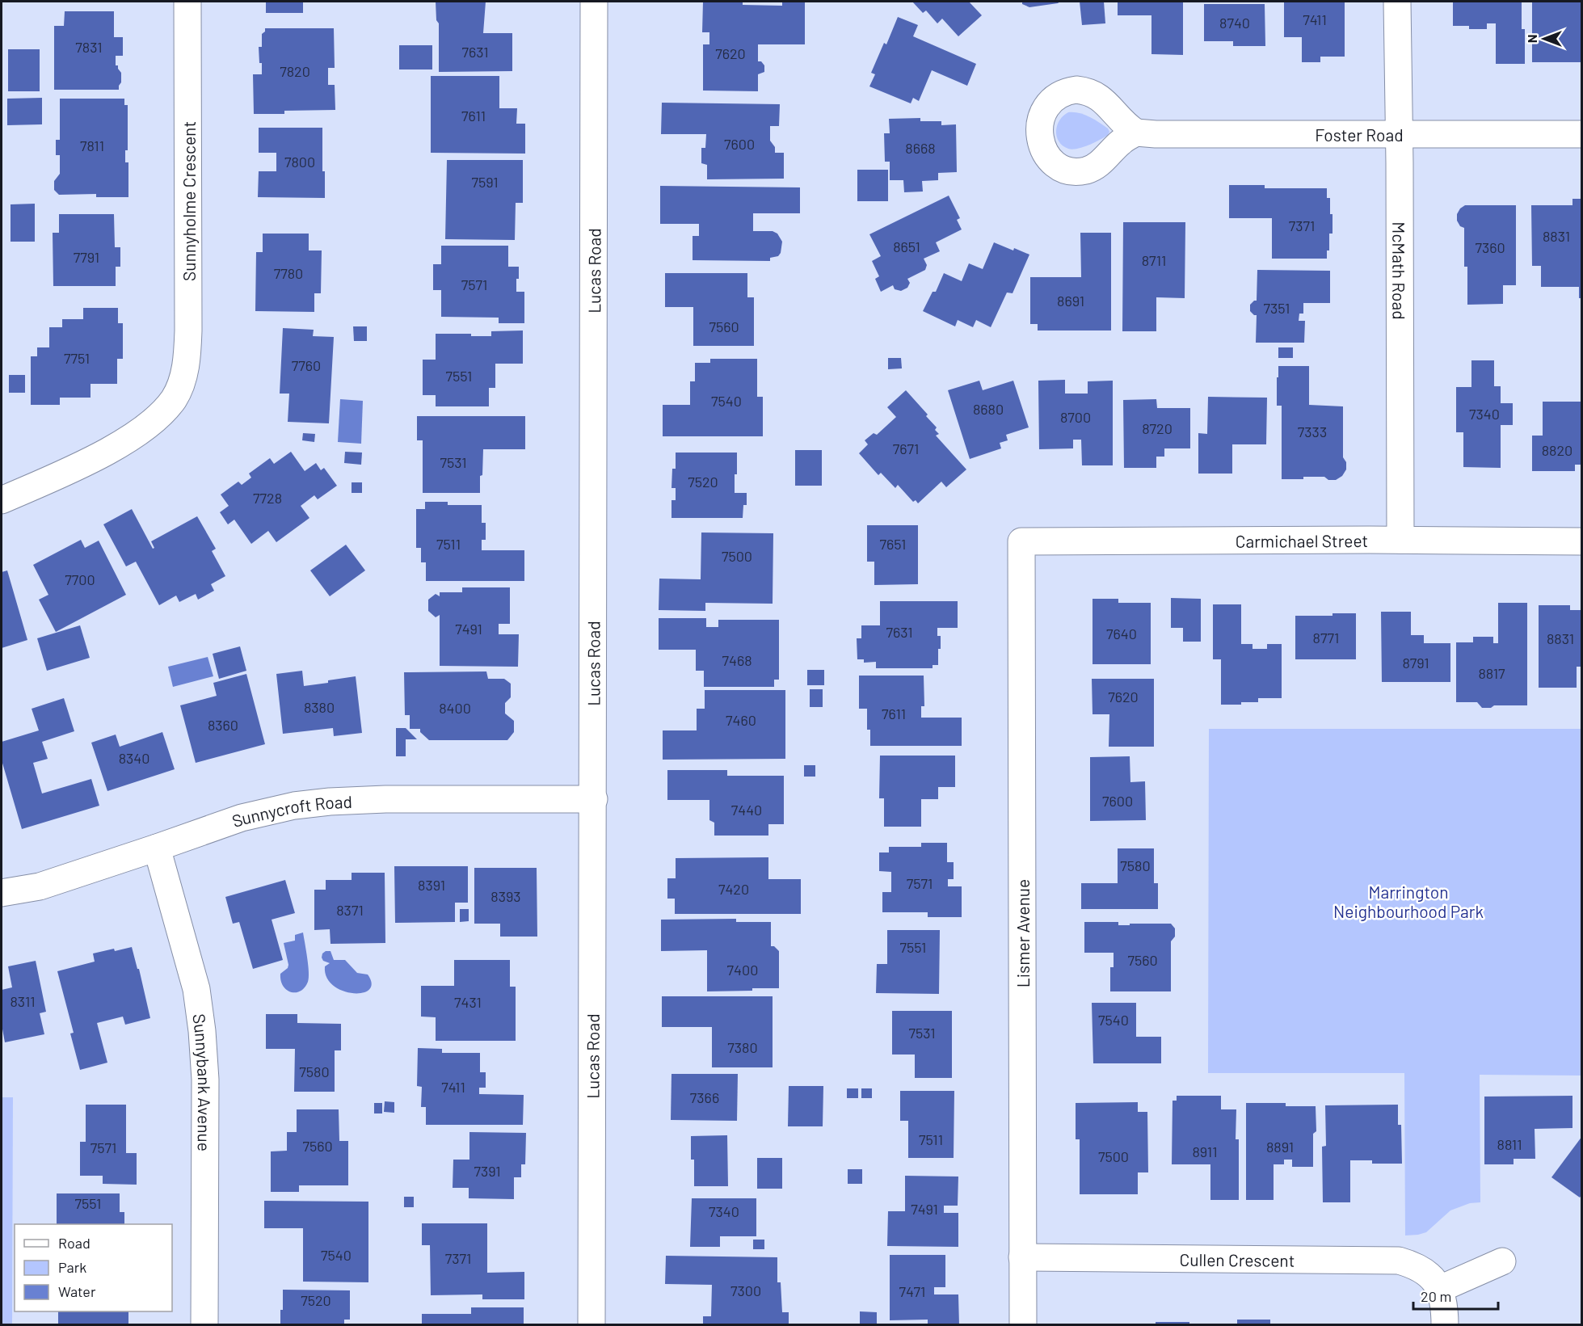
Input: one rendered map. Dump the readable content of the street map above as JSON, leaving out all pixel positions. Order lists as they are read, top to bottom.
{
  "streets": {
    "street": [
      "Foster Road",
      "Sunnyholme Crescent",
      "Lucas Road",
      "McMath Road",
      "Carmichael Street",
      "Sunnycroft Road",
      "Lismer Avenue",
      "Sunnybank Avenue",
      "Cullen Crescent"
    ]
  },
  "crossings": [
    ["Foster Road", "McMath Road"],
    ["Lucas Road", "Sunnycroft Road"],
    ["McMath Road", "Carmichael Street"],
    ["Carmichael Street", "Lismer Avenue"],
    ["Sunnycroft Road", "Sunnybank Avenue"],
    ["Lismer Avenue", "Cullen Crescent"]
  ],
  "parks": ["Marrington Neighbourhood Park"],
  "house_numbers": [
    "7411",
    "8740",
    "7831",
    "7631",
    "7620",
    "7820",
    "7611",
    "7600",
    "7811",
    "8668",
    "7800",
    "7591",
    "7371",
    "8831",
    "8651",
    "7360",
    "7791",
    "8711",
    "7780",
    "7571",
    "8691",
    "7351",
    "7560",
    "7751",
    "7760",
    "7551",
    "7540",
    "8680",
    "7340",
    "8700",
    "8720",
    "7333",
    "7671",
    "8820",
    "7531",
    "7520",
    "7728",
    "7511",
    "7651",
    "7500",
    "7700",
    "7491",
    "7631",
    "7640",
    "8771",
    "8831",
    "7468",
    "8791",
    "8817",
    "7620",
    "8380",
    "8400",
    "7611",
    "7460",
    "8360",
    "8340",
    "7600",
    "7440",
    "7580",
    "7571",
    "8391",
    "7420",
    "8393",
    "8371",
    "7551",
    "7560",
    "7400",
    "8311",
    "7431",
    "7540",
    "7531",
    "7380",
    "7580",
    "7411",
    "7366",
    "7511",
    "8811",
    "7560",
    "8891",
    "7571",
    "8911",
    "7500",
    "7391",
    "7551",
    "7491",
    "7340",
    "7540",
    "7371",
    "7300",
    "7471",
    "7520"
  ],
  "legend": ["Road", "Park", "Water"],
  "scale_bar": "20 m",
  "north": "left"
}
